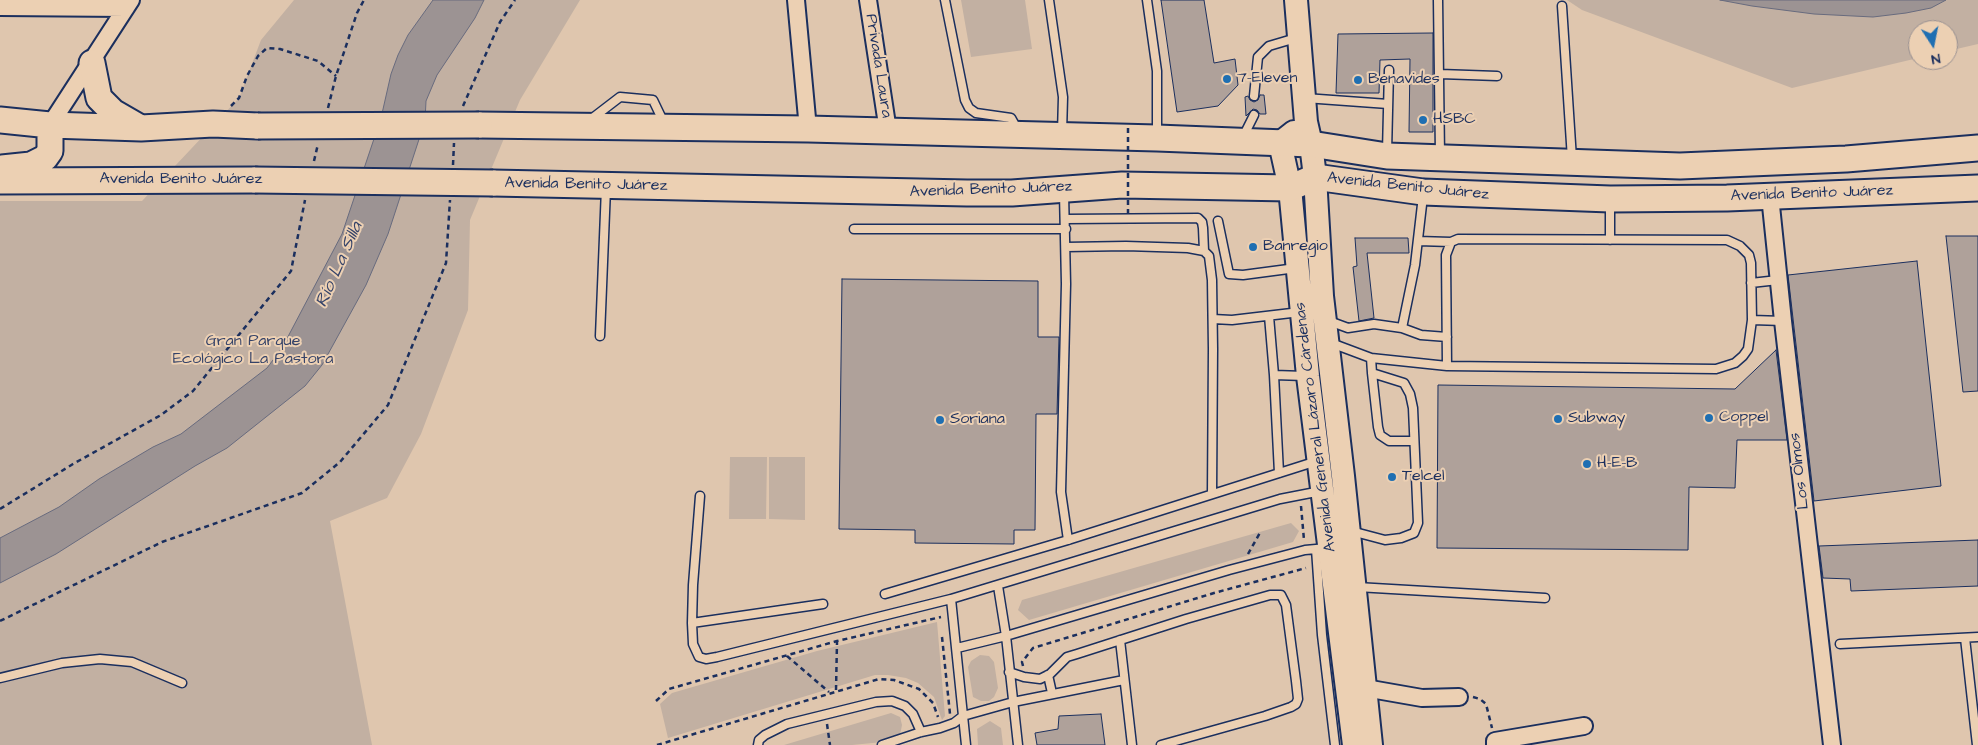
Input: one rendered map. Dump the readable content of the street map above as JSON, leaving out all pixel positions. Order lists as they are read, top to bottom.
{
  "streets": {
    "main road": ["Avenida Benito Juárez"],
    "street": ["Privada Laura", "Avenida General Lázaro Cárdenas", "Los Olmos"]
  },
  "crossings": [
    ["Privada Laura", "Avenida Benito Juárez"],
    ["Avenida Benito Juárez", "Avenida General Lázaro Cárdenas"],
    ["Avenida Benito Juárez", "Los Olmos"]
  ],
  "water": ["Río La Silla"],
  "parks": ["Gran Parque Ecológico La Pastora"],
  "places": [
    "7-Eleven",
    "Benavides",
    "HSBC",
    "Banregio",
    "Coppel",
    "Subway",
    "Soriana",
    "H-E-B",
    "Telcel"
  ],
  "north": "bottom"
}
